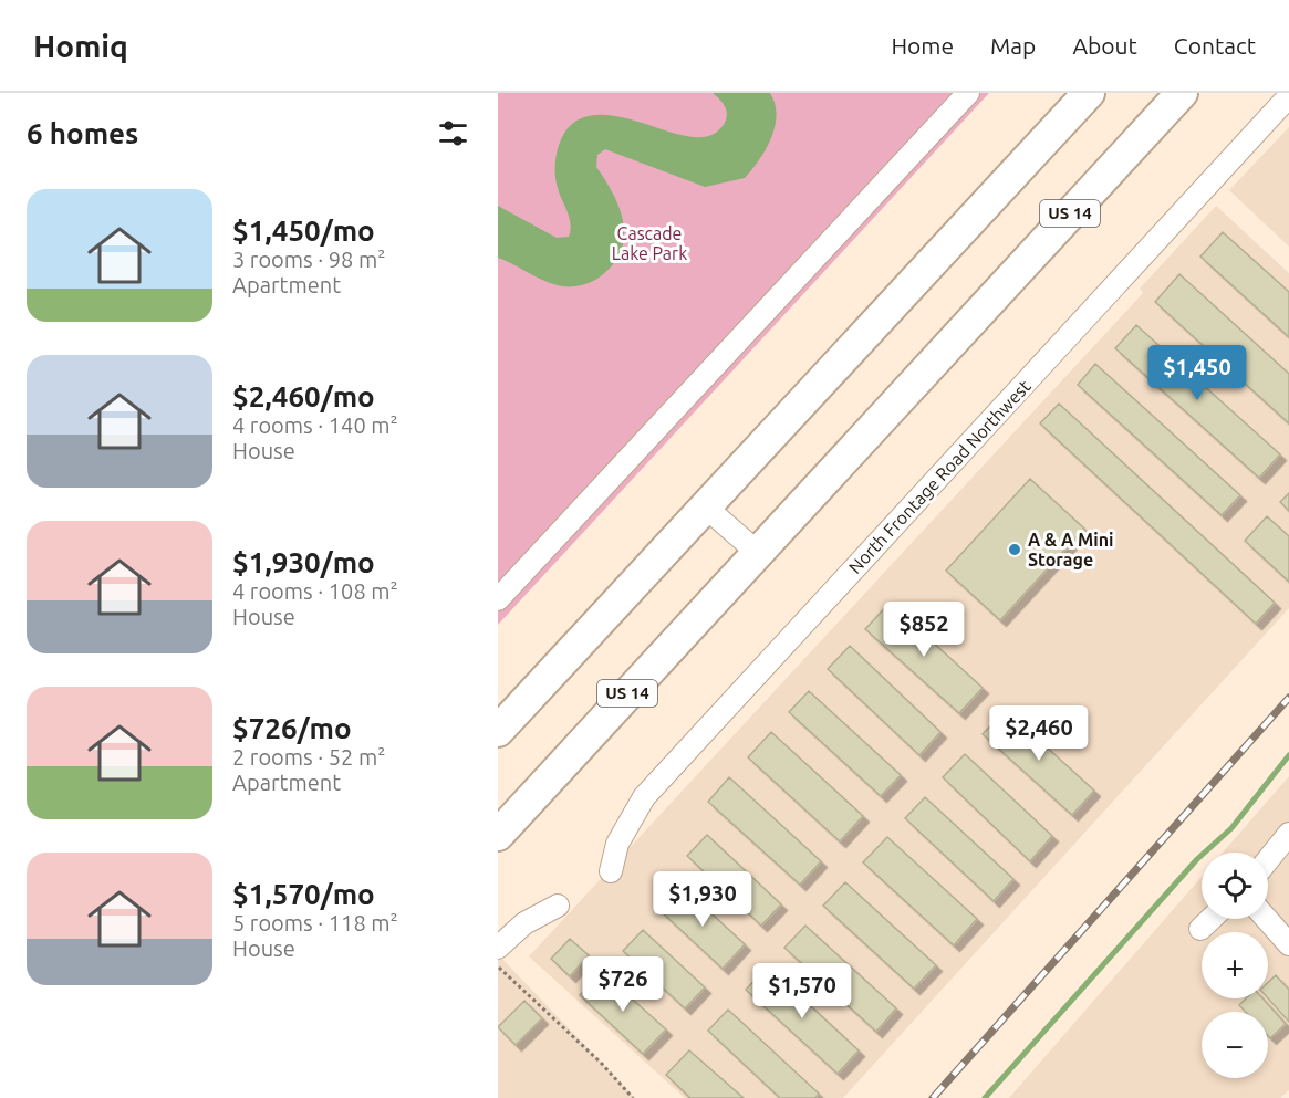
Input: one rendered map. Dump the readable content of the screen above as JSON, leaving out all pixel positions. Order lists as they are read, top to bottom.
{
  "streets": {
    "highway": ["US 14"],
    "street": ["North Frontage Road Northwest"]
  },
  "parks": ["Cascade Lake Park"],
  "places": ["A & A Mini Storage"],
  "page": {
    "header": "Homiq",
    "nav": [
      "Home",
      "Map",
      "About",
      "Contact"
    ],
    "heading": "6 homes",
    "list": [
      {
        "name": "$1,450/mo",
        "note": "3 rooms · 98 m² · Apartment"
      },
      {
        "name": "$2,460/mo",
        "note": "4 rooms · 140 m² · House"
      },
      {
        "name": "$1,930/mo",
        "note": "4 rooms · 108 m² · House"
      },
      {
        "name": "$726/mo",
        "note": "2 rooms · 52 m² · Apartment"
      },
      {
        "name": "$1,570/mo",
        "note": "5 rooms · 118 m² · House"
      }
    ],
    "price": [
      "$1,450",
      "$852",
      "$2,460",
      "$1,930",
      "$726",
      "$1,570"
    ],
    "map_buttons": ["+", "−"]
  }
}
